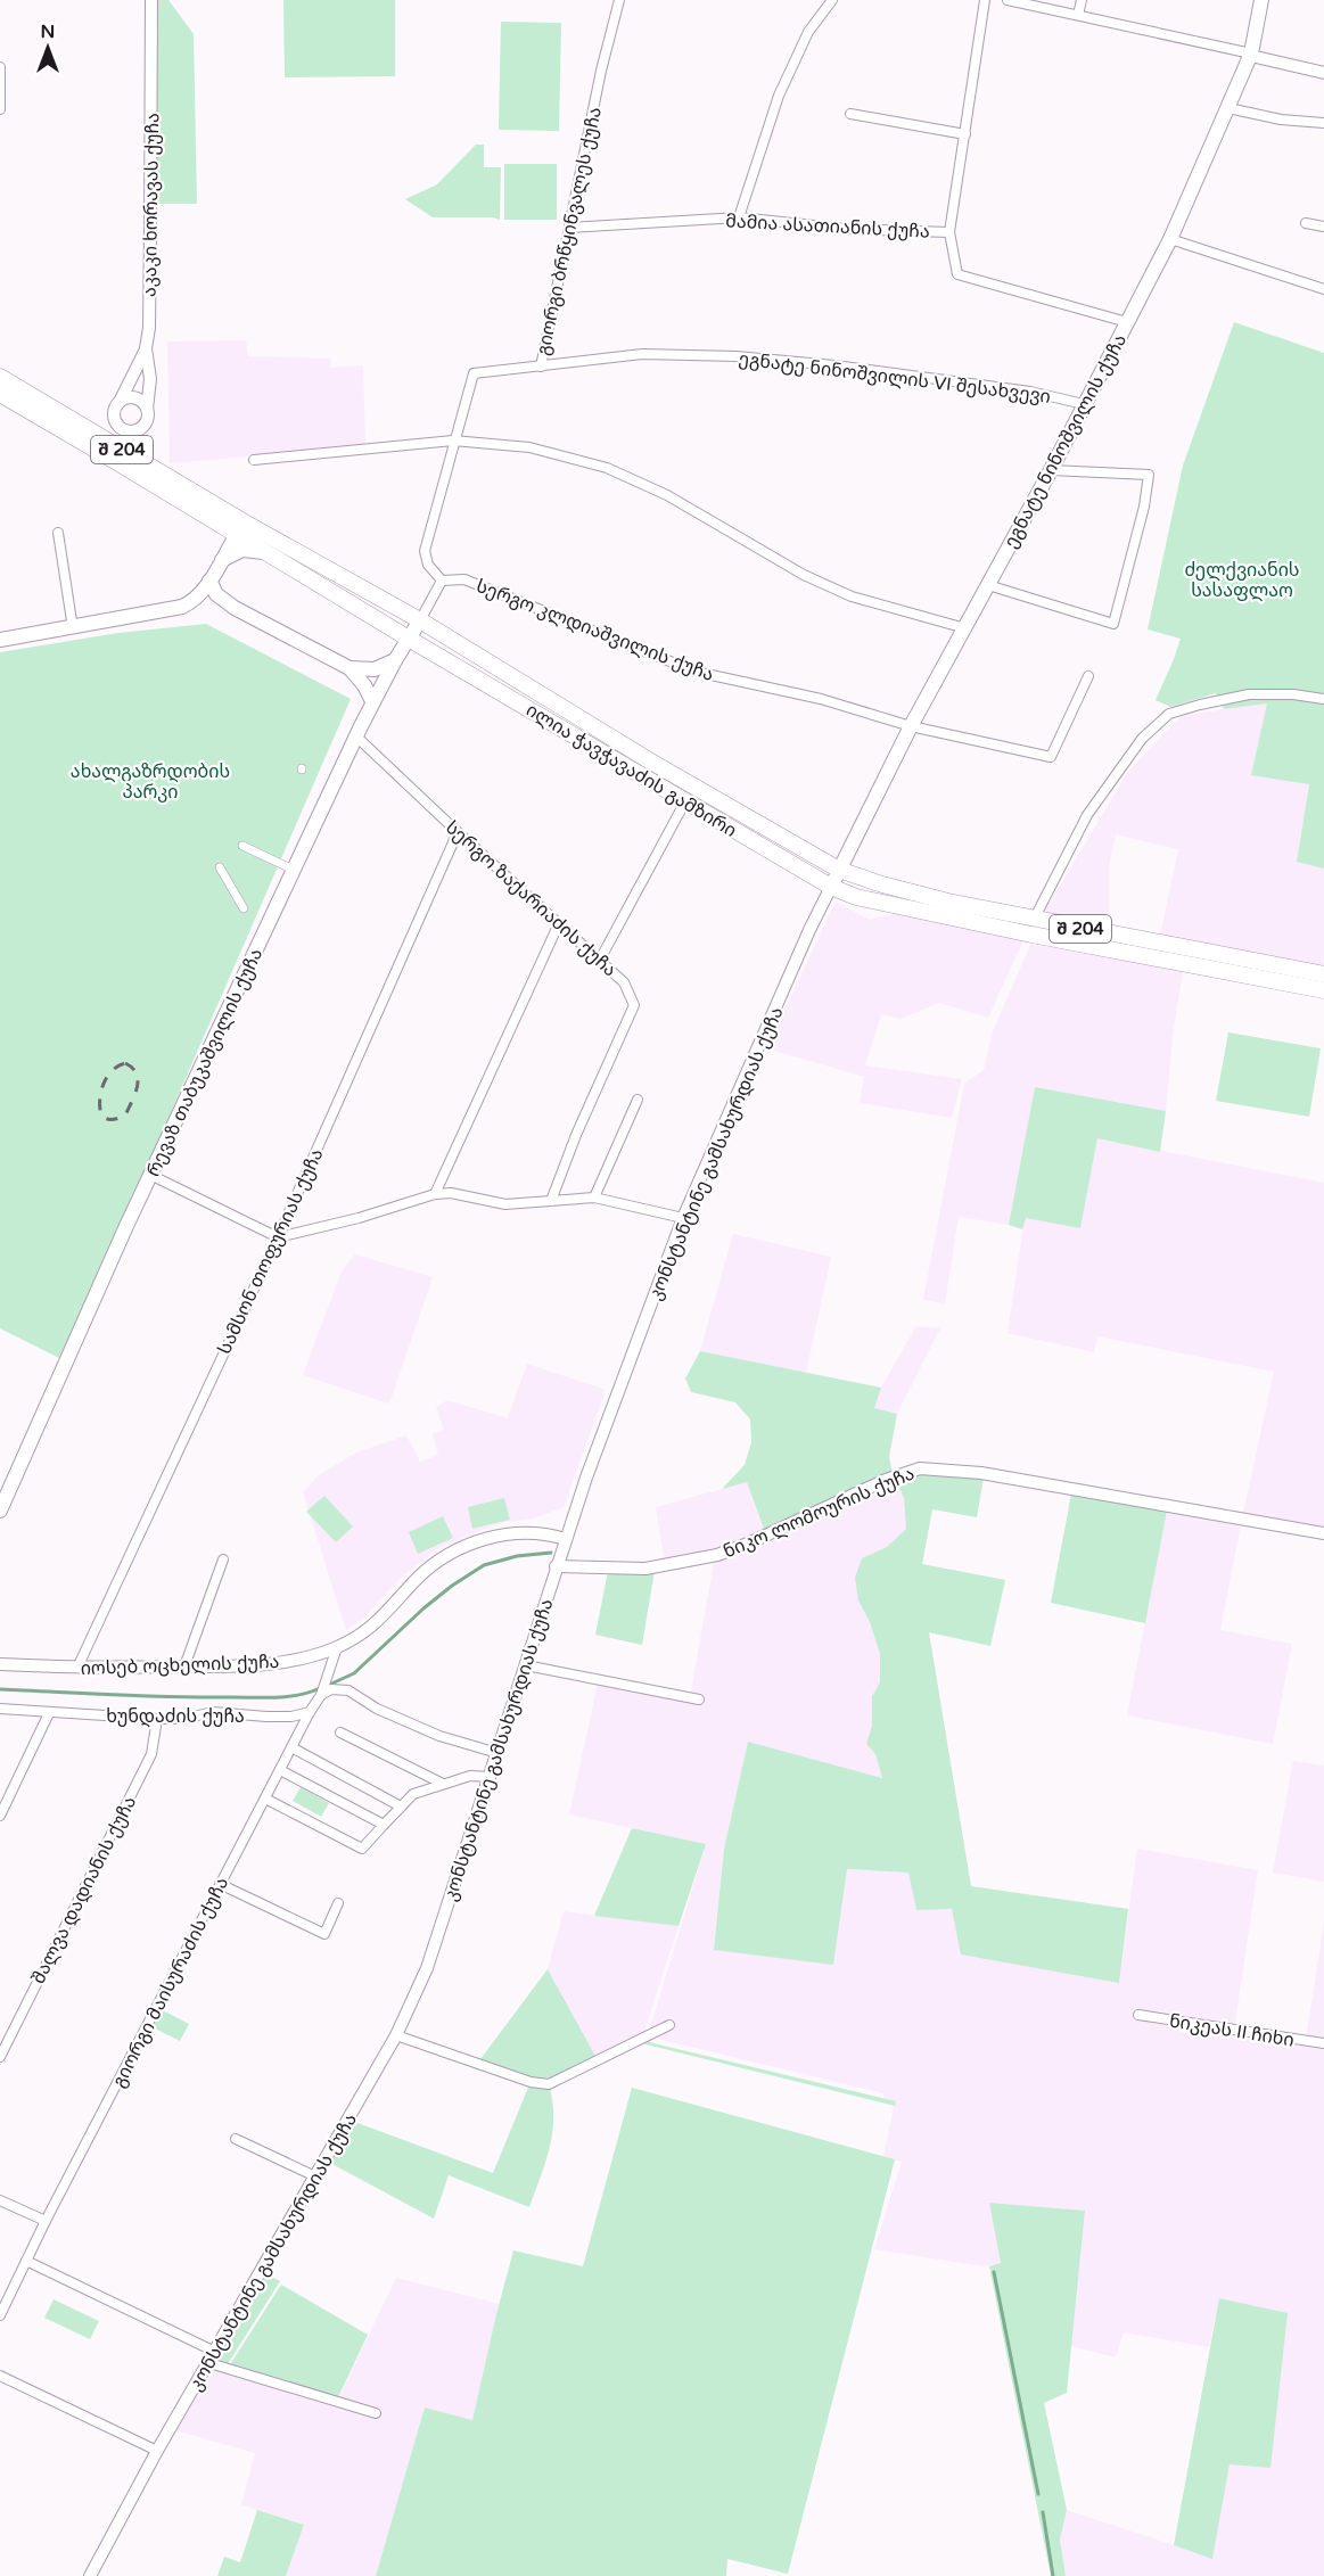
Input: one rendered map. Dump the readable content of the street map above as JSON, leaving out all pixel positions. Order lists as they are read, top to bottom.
{
  "streets": {
    "main road": [
      "ეგნატე ნინოშვილის ქუჩა",
      "შ 204",
      "ილია ჭავჭავაძის გამზირი",
      "რევაზ თაბუკაშვილის ქუჩა"
    ],
    "street": [
      "აკაკი ხორავას ქუჩა",
      "მამია ასათიანის ქუჩა",
      "გიორგი ბრწყინვალეს ქუჩა",
      "ეგნატე ნინოშვილის VI შესახვევი",
      "სერგო კლდიაშვილის ქუჩა",
      "სერგო ზაქარიაძის ქუჩა",
      "კონსტანტინე გამსახურდიას ქუჩა",
      "სამსონ თოფურიას ქუჩა",
      "ნიკო ლომოურის ქუჩა",
      "იოსებ ოცხელის ქუჩა",
      "ხუნდაძის ქუჩა",
      "შალვა დადიანის ქუჩა",
      "გიორგი მაისურაძის ქუჩა",
      "ნიკეას II ჩიხი"
    ]
  },
  "crossings": [
    ["მამია ასათიანის ქუჩა", "გიორგი ბრწყინვალეს ქუჩა"],
    ["მამია ასათიანის ქუჩა", "ეგნატე ნინოშვილის ქუჩა"],
    ["გიორგი ბრწყინვალეს ქუჩა", "ეგნატე ნინოშვილის VI შესახვევი"],
    ["ეგნატე ნინოშვილის VI შესახვევი", "ეგნატე ნინოშვილის ქუჩა"],
    ["ეგნატე ნინოშვილის ქუჩა", "სერგო კლდიაშვილის ქუჩა"],
    ["ეგნატე ნინოშვილის ქუჩა", "ილია ჭავჭავაძის გამზირი"],
    ["ეგნატე ნინოშვილის ქუჩა", "კონსტანტინე გამსახურდიას ქუჩა"],
    ["ილია ჭავჭავაძის გამზირი", "რევაზ თაბუკაშვილის ქუჩა"],
    ["ილია ჭავჭავაძის გამზირი", "კონსტანტინე გამსახურდიას ქუჩა"],
    ["სერგო ზაქარიაძის ქუჩა", "რევაზ თაბუკაშვილის ქუჩა"],
    ["სერგო ზაქარიაძის ქუჩა", "სამსონ თოფურიას ქუჩა"],
    ["კონსტანტინე გამსახურდიას ქუჩა", "ნიკო ლომოურის ქუჩა"],
    ["კონსტანტინე გამსახურდიას ქუჩა", "იოსებ ოცხელის ქუჩა"],
    ["სამსონ თოფურიას ქუჩა", "იოსებ ოცხელის ქუჩა"],
    ["იოსებ ოცხელის ქუჩა", "გიორგი მაისურაძის ქუჩა"],
    ["ხუნდაძის ქუჩა", "შალვა დადიანის ქუჩა"],
    ["ხუნდაძის ქუჩა", "გიორგი მაისურაძის ქუჩა"]
  ],
  "parks": ["ძელქვიანის სასაფლაო", "ახალგაზრდობის პარკი"],
  "north": "top"
}
